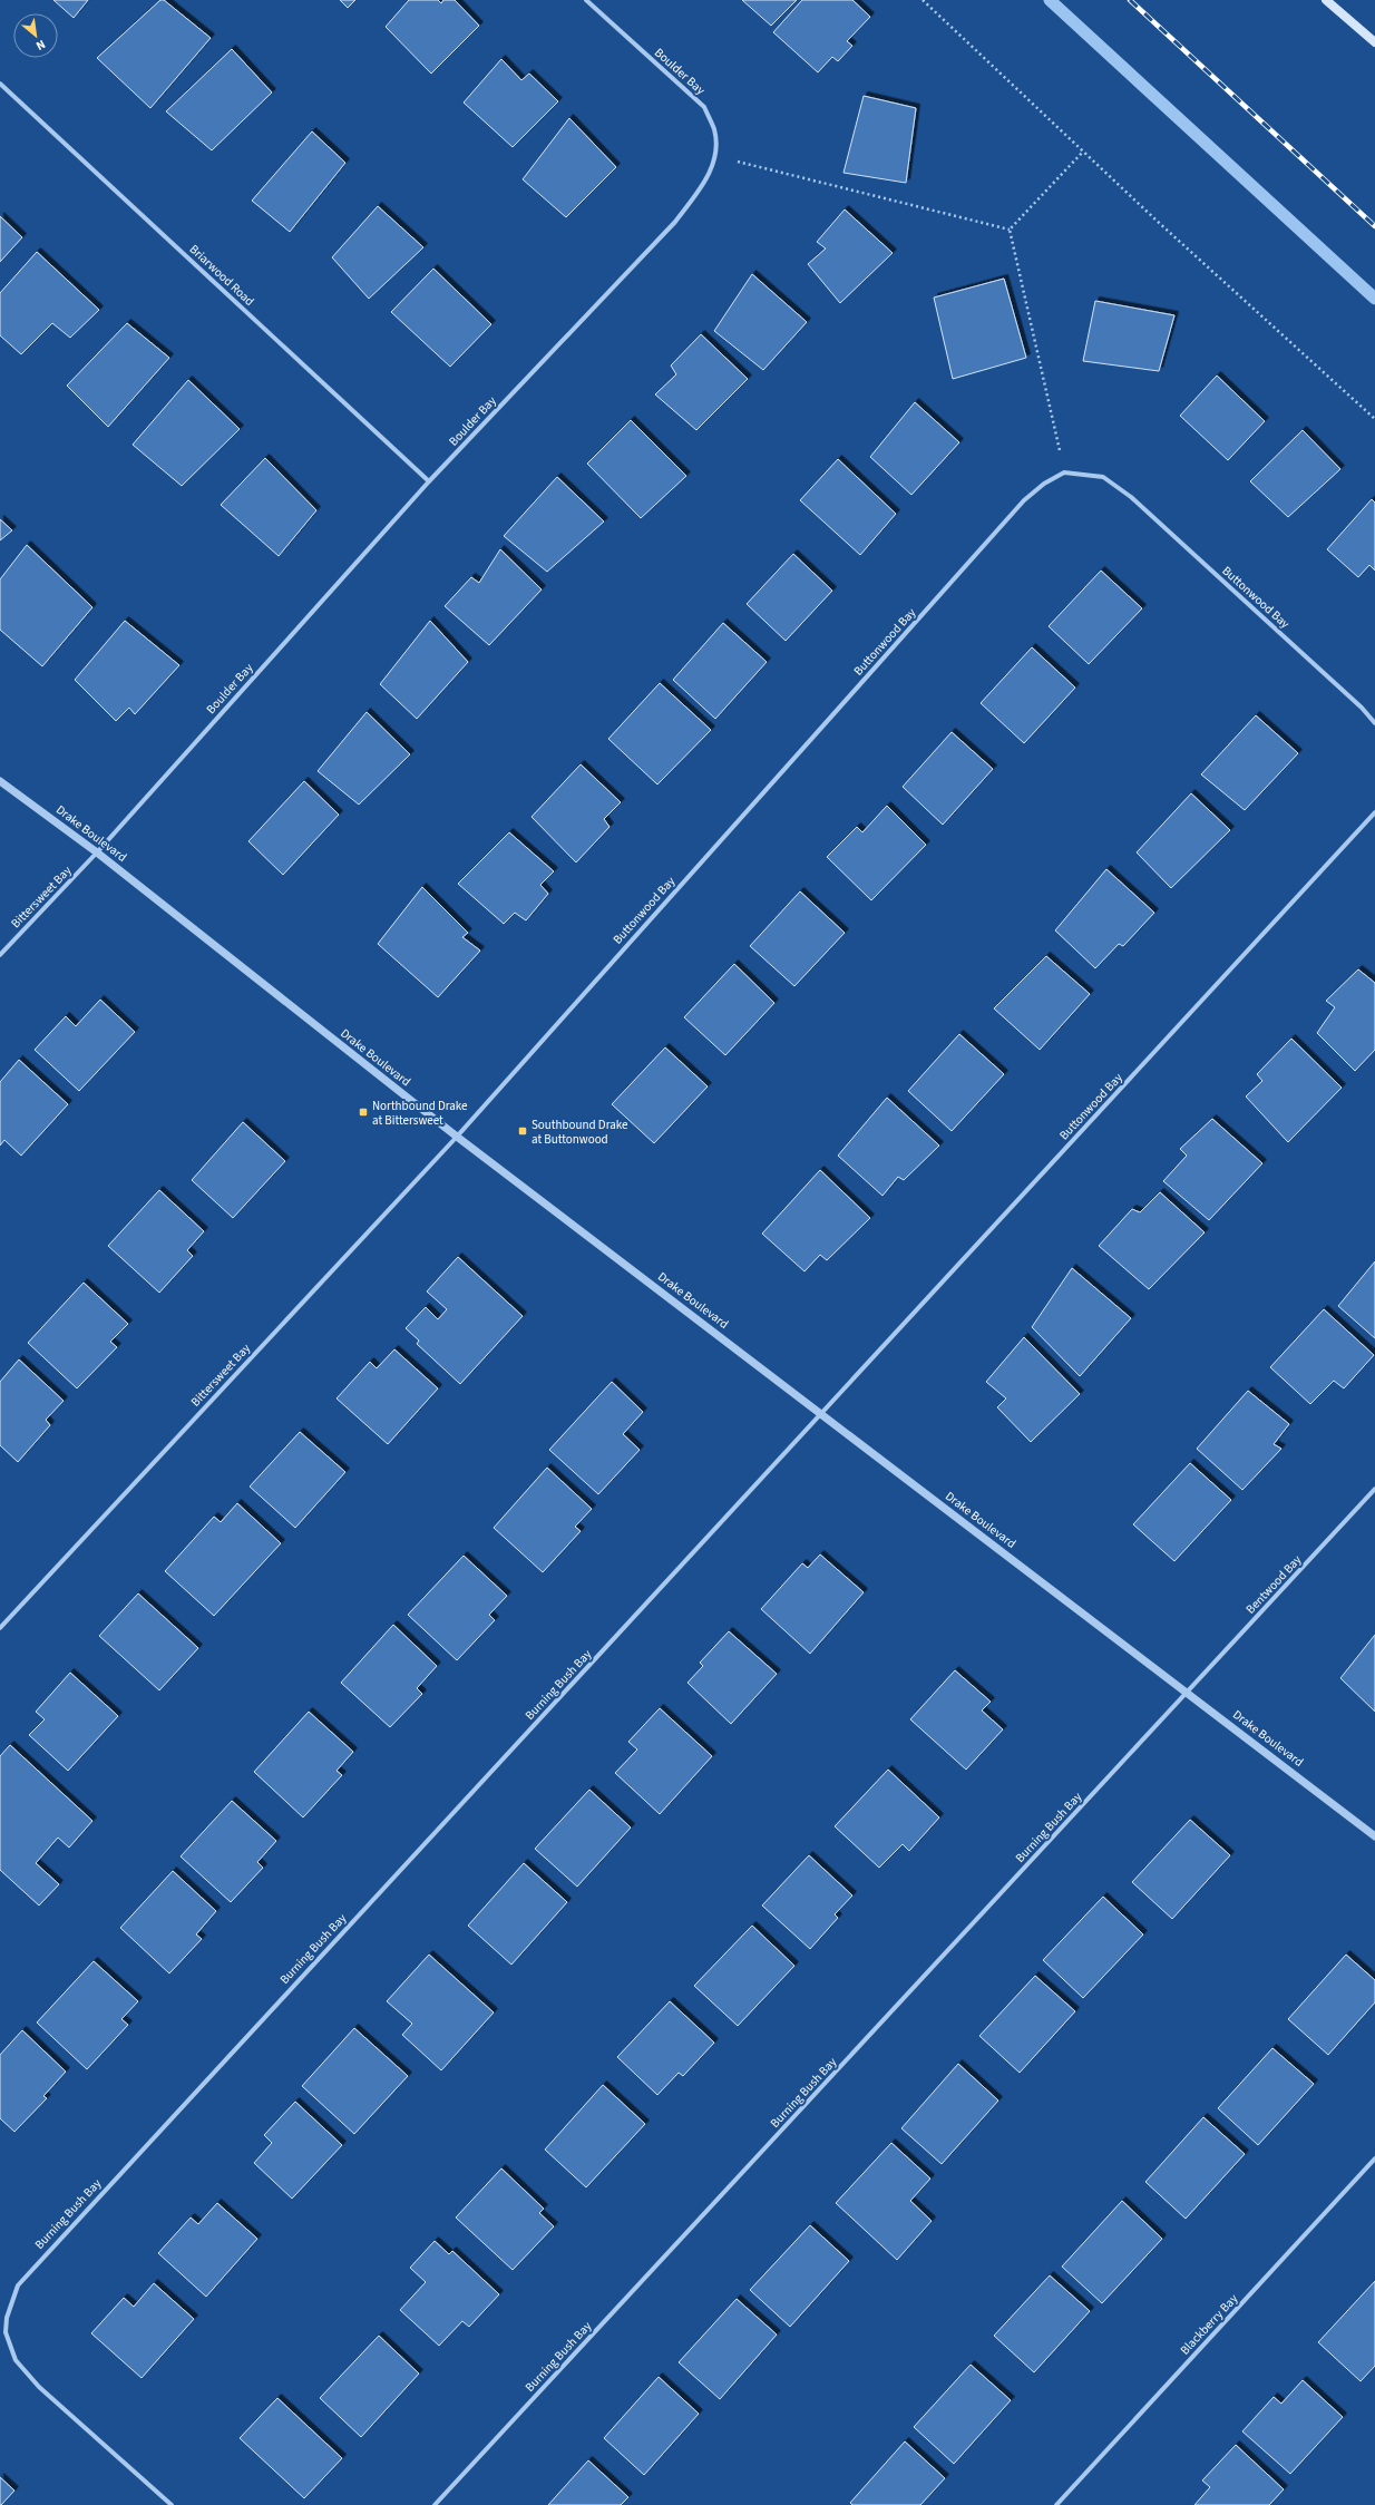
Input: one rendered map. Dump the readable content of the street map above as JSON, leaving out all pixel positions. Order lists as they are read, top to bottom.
{
  "streets": {
    "street": [
      "Boulder Bay",
      "Briarwood Road",
      "Buttonwood Bay",
      "Drake Boulevard",
      "Bittersweet Bay",
      "Bentwood Bay",
      "Burning Bush Bay",
      "Blackberry Bay"
    ]
  },
  "crossings": [
    ["Boulder Bay", "Briarwood Road"],
    ["Boulder Bay", "Drake Boulevard"],
    ["Boulder Bay", "Bittersweet Bay"],
    ["Buttonwood Bay", "Drake Boulevard"],
    ["Buttonwood Bay", "Bittersweet Bay"],
    ["Buttonwood Bay", "Burning Bush Bay"],
    ["Drake Boulevard", "Bittersweet Bay"],
    ["Drake Boulevard", "Bentwood Bay"],
    ["Drake Boulevard", "Burning Bush Bay"],
    ["Bentwood Bay", "Burning Bush Bay"]
  ],
  "places": {
    "transit": ["Northbound Drake at Bittersweet", "Southbound Drake at Buttonwood"]
  },
  "north": "bottom right"
}
